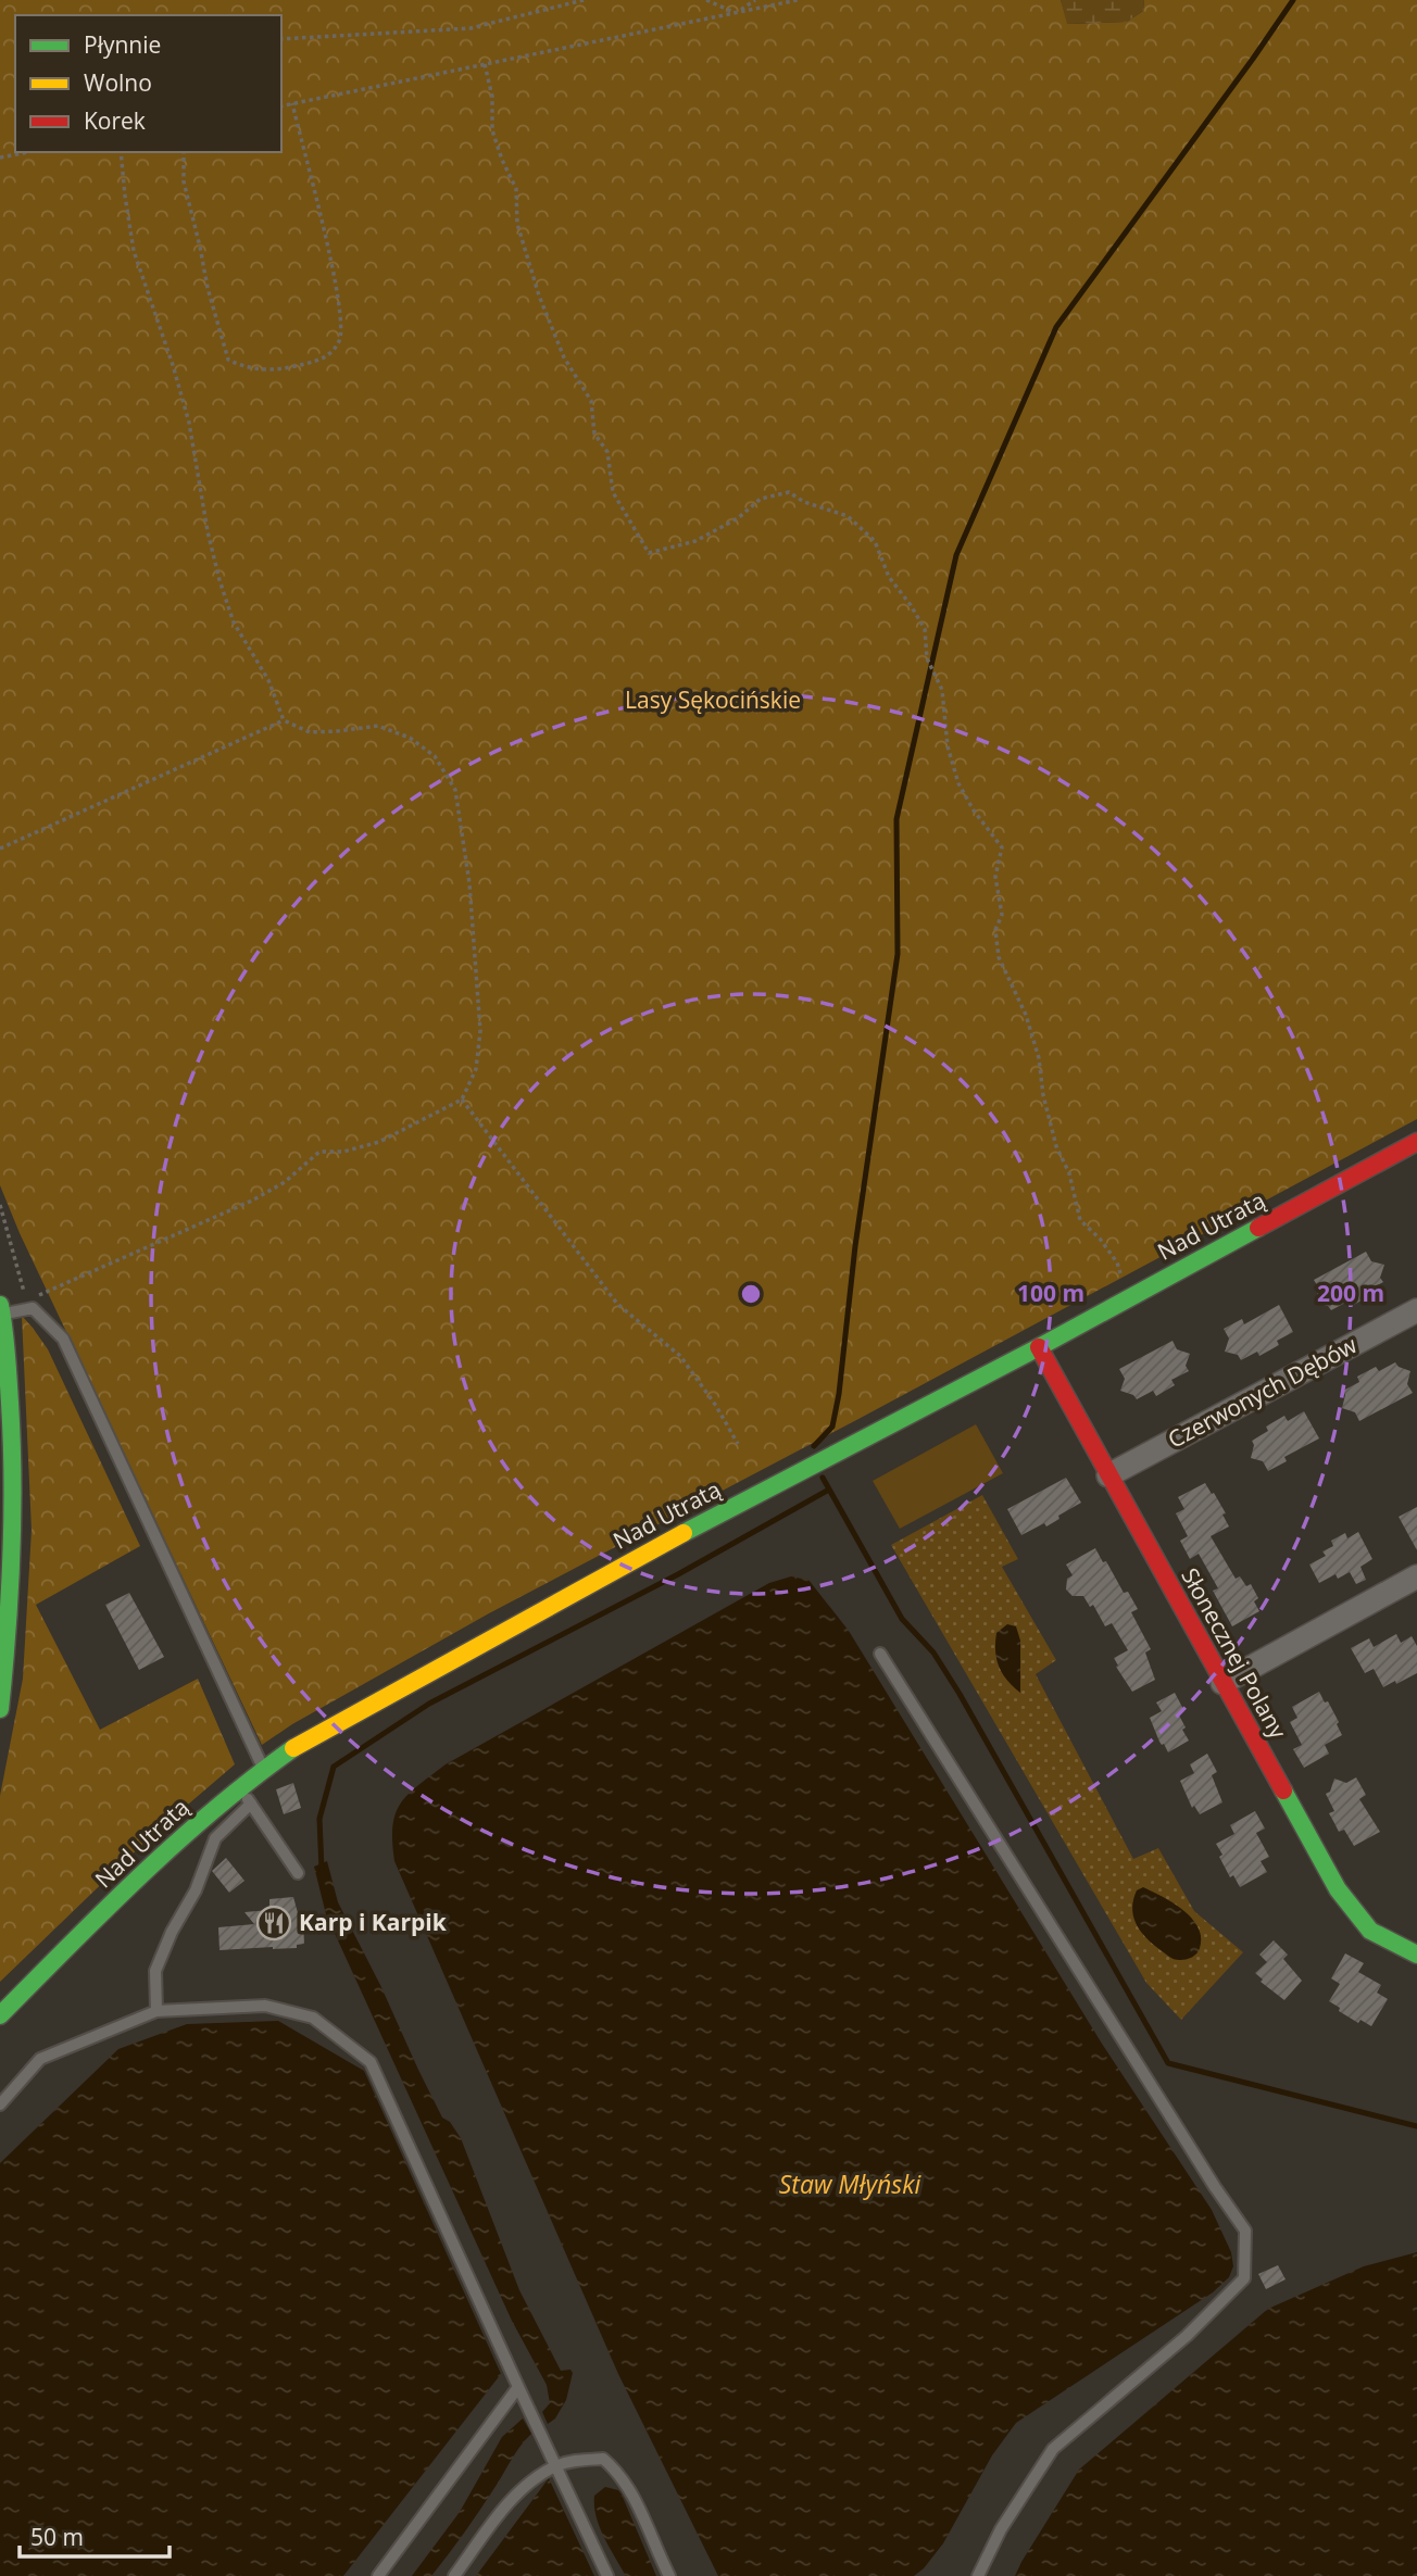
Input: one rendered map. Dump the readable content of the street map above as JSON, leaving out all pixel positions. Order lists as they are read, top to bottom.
{
  "streets": {
    "street": ["Nad Utratą", "Czerwonych Dębów", "Słonecznej Polany"]
  },
  "crossings": [
    ["Nad Utratą", "Słonecznej Polany"],
    ["Czerwonych Dębów", "Słonecznej Polany"]
  ],
  "water": ["Staw Młyński"],
  "parks": ["Lasy Sękocińskie"],
  "places": {
    "restaurant": ["Karp i Karpik"]
  },
  "legend": ["Płynnie", "Wolno", "Korek"],
  "scale_bar": "50 m",
  "rings": ["100 m", "200 m"]
}
